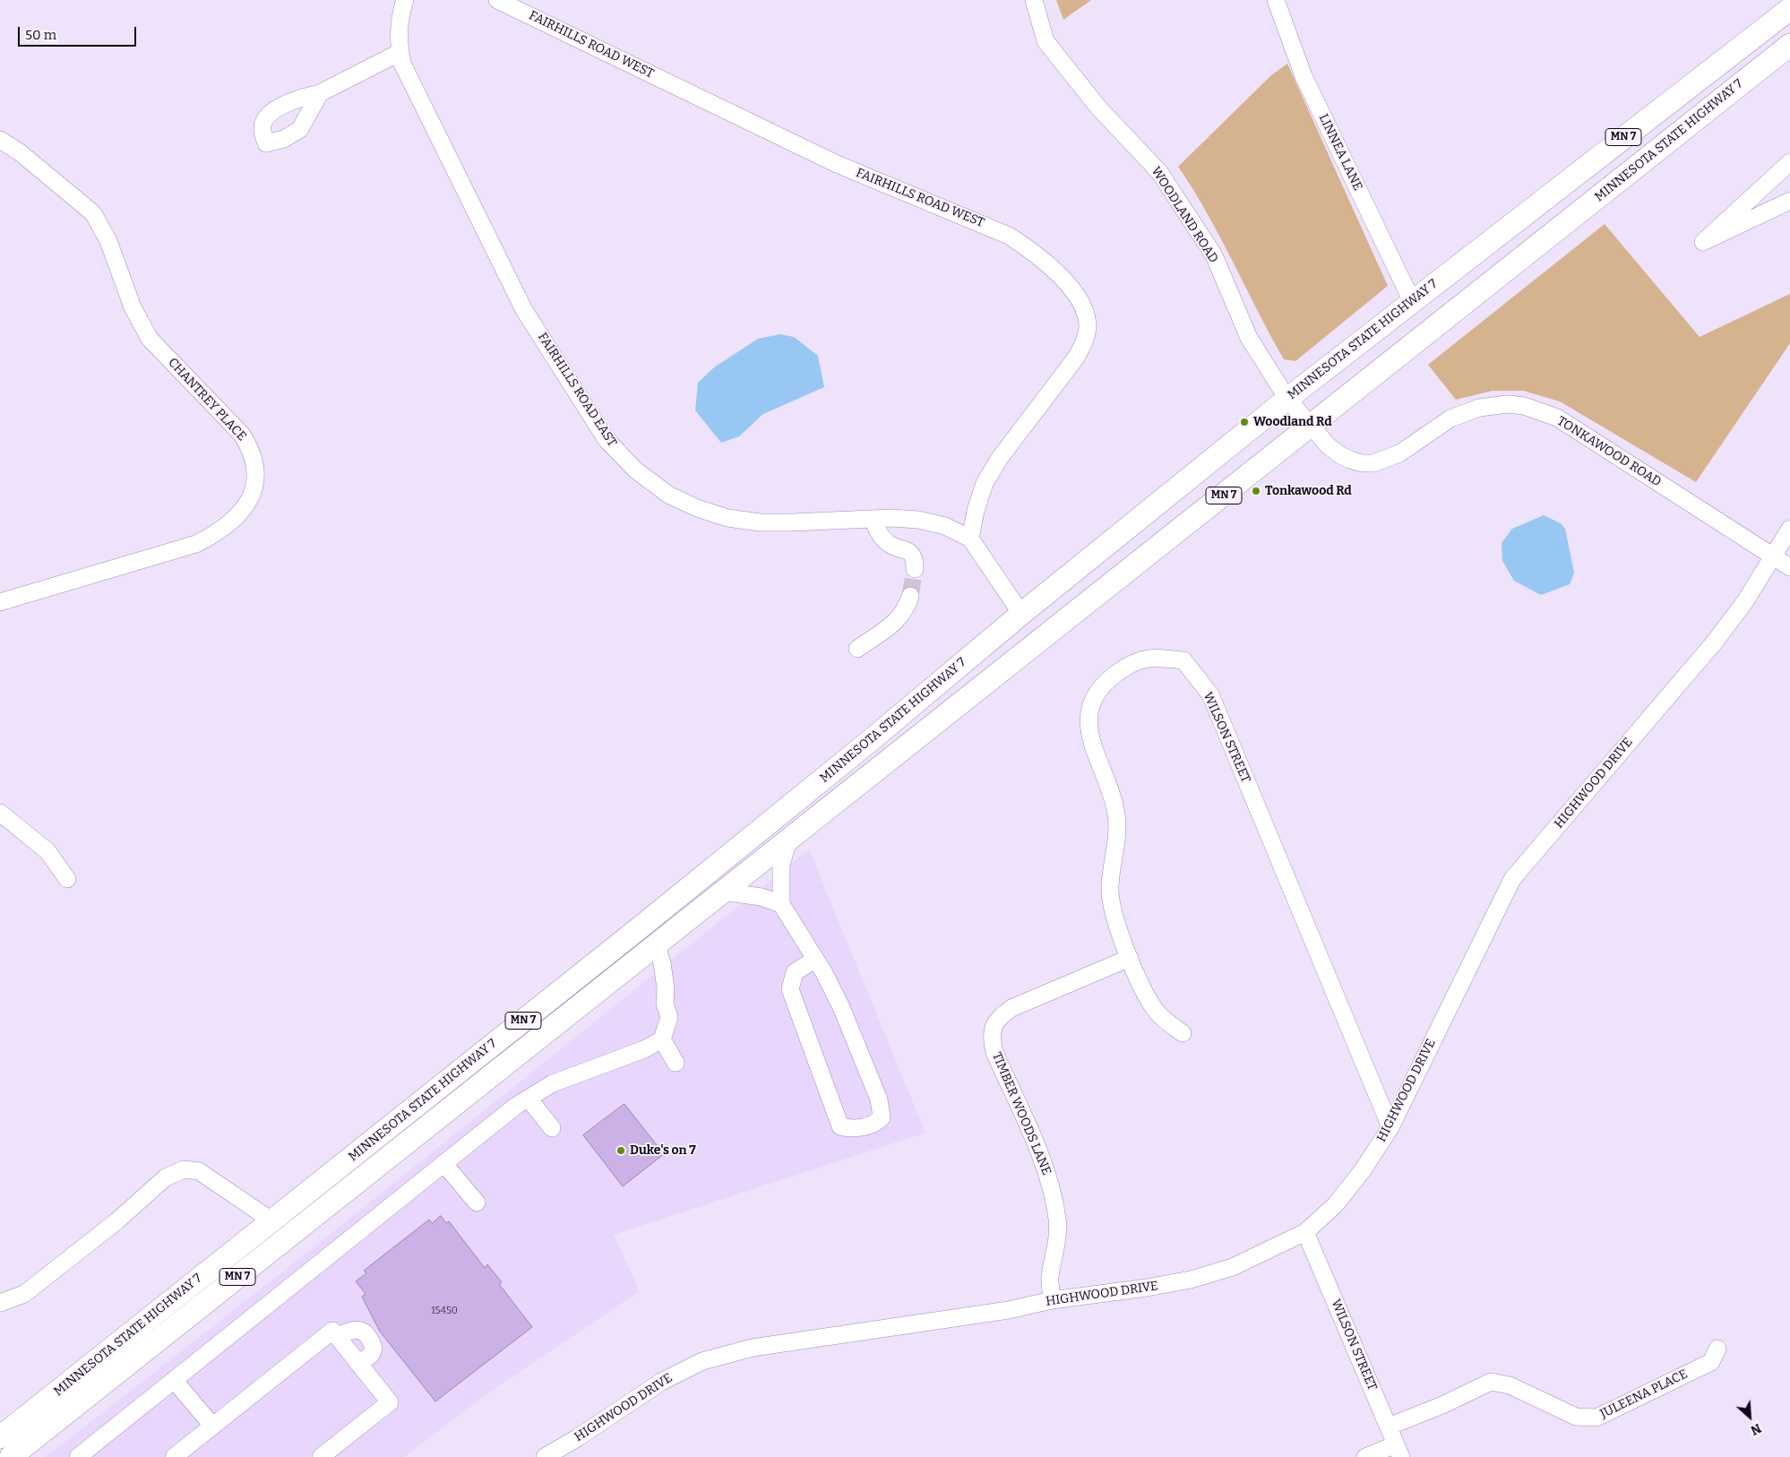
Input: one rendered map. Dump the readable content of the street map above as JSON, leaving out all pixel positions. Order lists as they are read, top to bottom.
{
  "streets": {
    "main road": ["MN 7", "MINNESOTA STATE HIGHWAY 7"],
    "street": [
      "FAIRHILLS ROAD WEST",
      "LINNEA LANE",
      "WOODLAND ROAD",
      "FAIRHILLS ROAD EAST",
      "CHANTREY PLACE",
      "TONKAWOOD ROAD",
      "WILSON STREET",
      "HIGHWOOD DRIVE",
      "TIMBER WOODS LANE",
      "JULEENA PLACE"
    ]
  },
  "crossings": [
    ["FAIRHILLS ROAD WEST", "FAIRHILLS ROAD EAST"],
    ["MINNESOTA STATE HIGHWAY 7", "LINNEA LANE"],
    ["MINNESOTA STATE HIGHWAY 7", "WOODLAND ROAD"],
    ["MINNESOTA STATE HIGHWAY 7", "FAIRHILLS ROAD EAST"],
    ["MINNESOTA STATE HIGHWAY 7", "TONKAWOOD ROAD"],
    ["WOODLAND ROAD", "TONKAWOOD ROAD"],
    ["TONKAWOOD ROAD", "HIGHWOOD DRIVE"],
    ["WILSON STREET", "HIGHWOOD DRIVE"],
    ["WILSON STREET", "TIMBER WOODS LANE"],
    ["WILSON STREET", "JULEENA PLACE"],
    ["HIGHWOOD DRIVE", "TIMBER WOODS LANE"]
  ],
  "places": ["Woodland Rd", "Tonkawood Rd", "Duke's on 7"],
  "house_numbers": ["15450"],
  "scale_bar": "50 m",
  "north": "bottom right"
}
